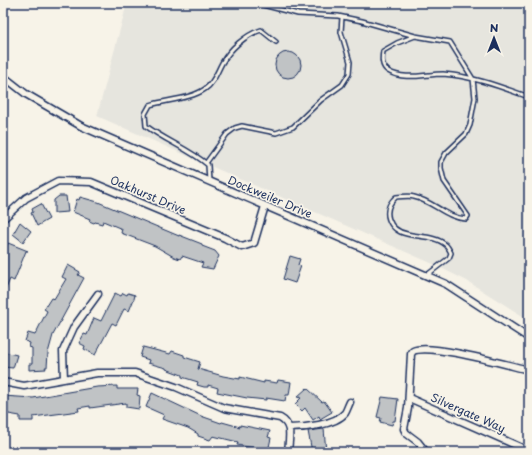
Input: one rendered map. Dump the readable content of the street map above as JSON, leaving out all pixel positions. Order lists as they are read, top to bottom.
{
  "streets": {
    "street": ["Oakhurst Drive", "Dockweiler Drive", "Silvergate Way"]
  },
  "crossings": [
    ["Oakhurst Drive", "Dockweiler Drive"]
  ],
  "north": "top"
}
